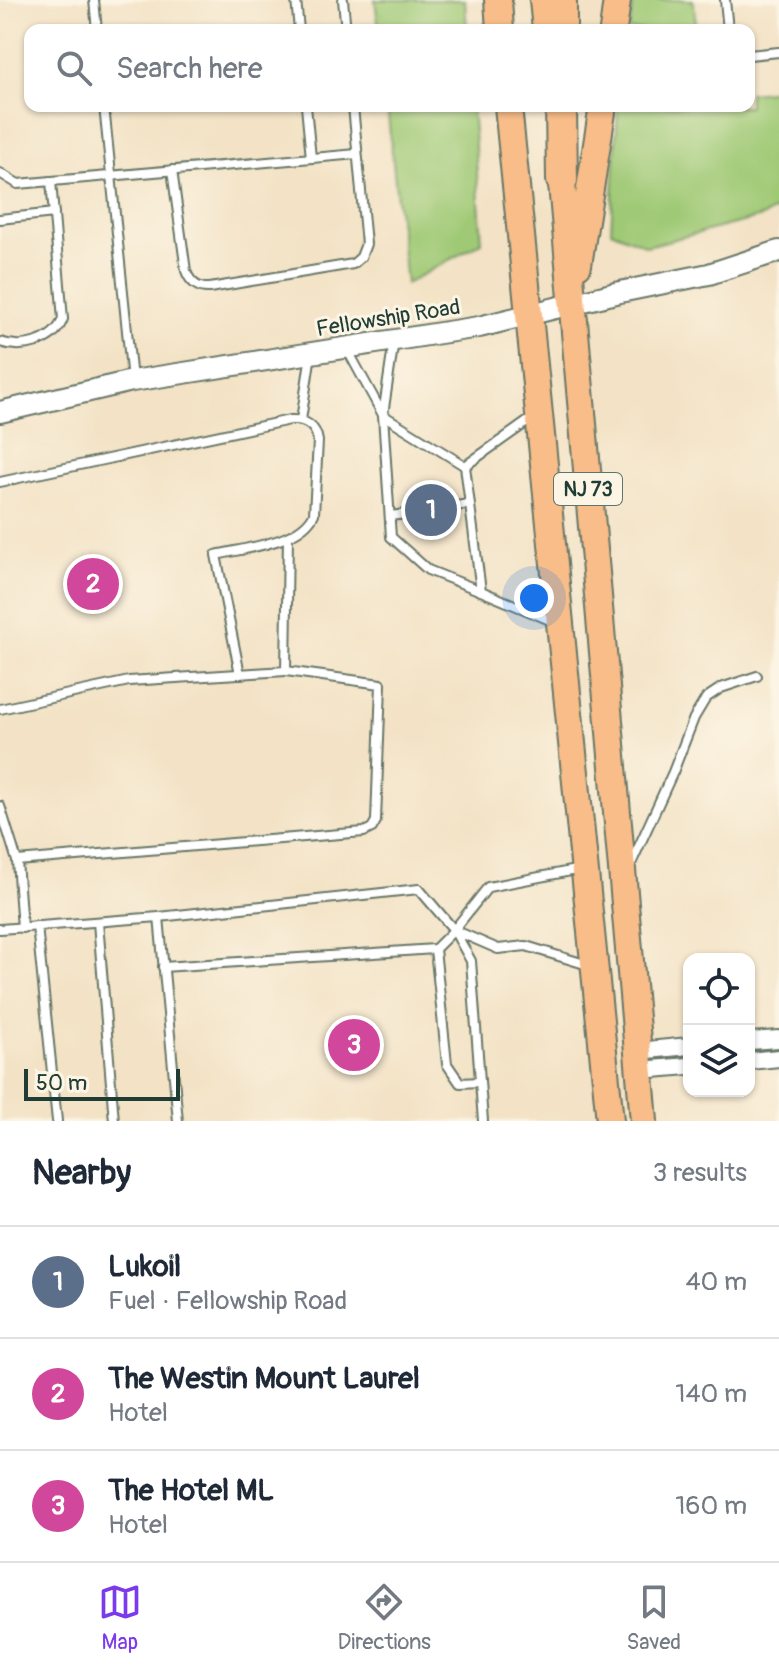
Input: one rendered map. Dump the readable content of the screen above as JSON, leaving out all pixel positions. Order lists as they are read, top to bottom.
{
  "streets": {
    "highway": ["NJ 73"],
    "street": ["Fellowship Road"]
  },
  "crossings": [
    ["Fellowship Road", "NJ 73"]
  ],
  "scale_bar": "50 m",
  "page": {
    "search": "Search here",
    "pins": ["1", "2", "3"],
    "scale": "50 m",
    "heading": ["Nearby", "3 results"],
    "list": [
      {
        "mark": "1",
        "name": "Lukoil",
        "note": "Fuel · Fellowship Road",
        "value": "40 m"
      },
      {
        "mark": "2",
        "name": "The Westin Mount Laurel",
        "note": "Hotel",
        "value": "140 m"
      },
      {
        "mark": "3",
        "name": "The Hotel ML",
        "note": "Hotel",
        "value": "160 m"
      }
    ],
    "nav": ["Map", "Directions", "Saved"]
  }
}
